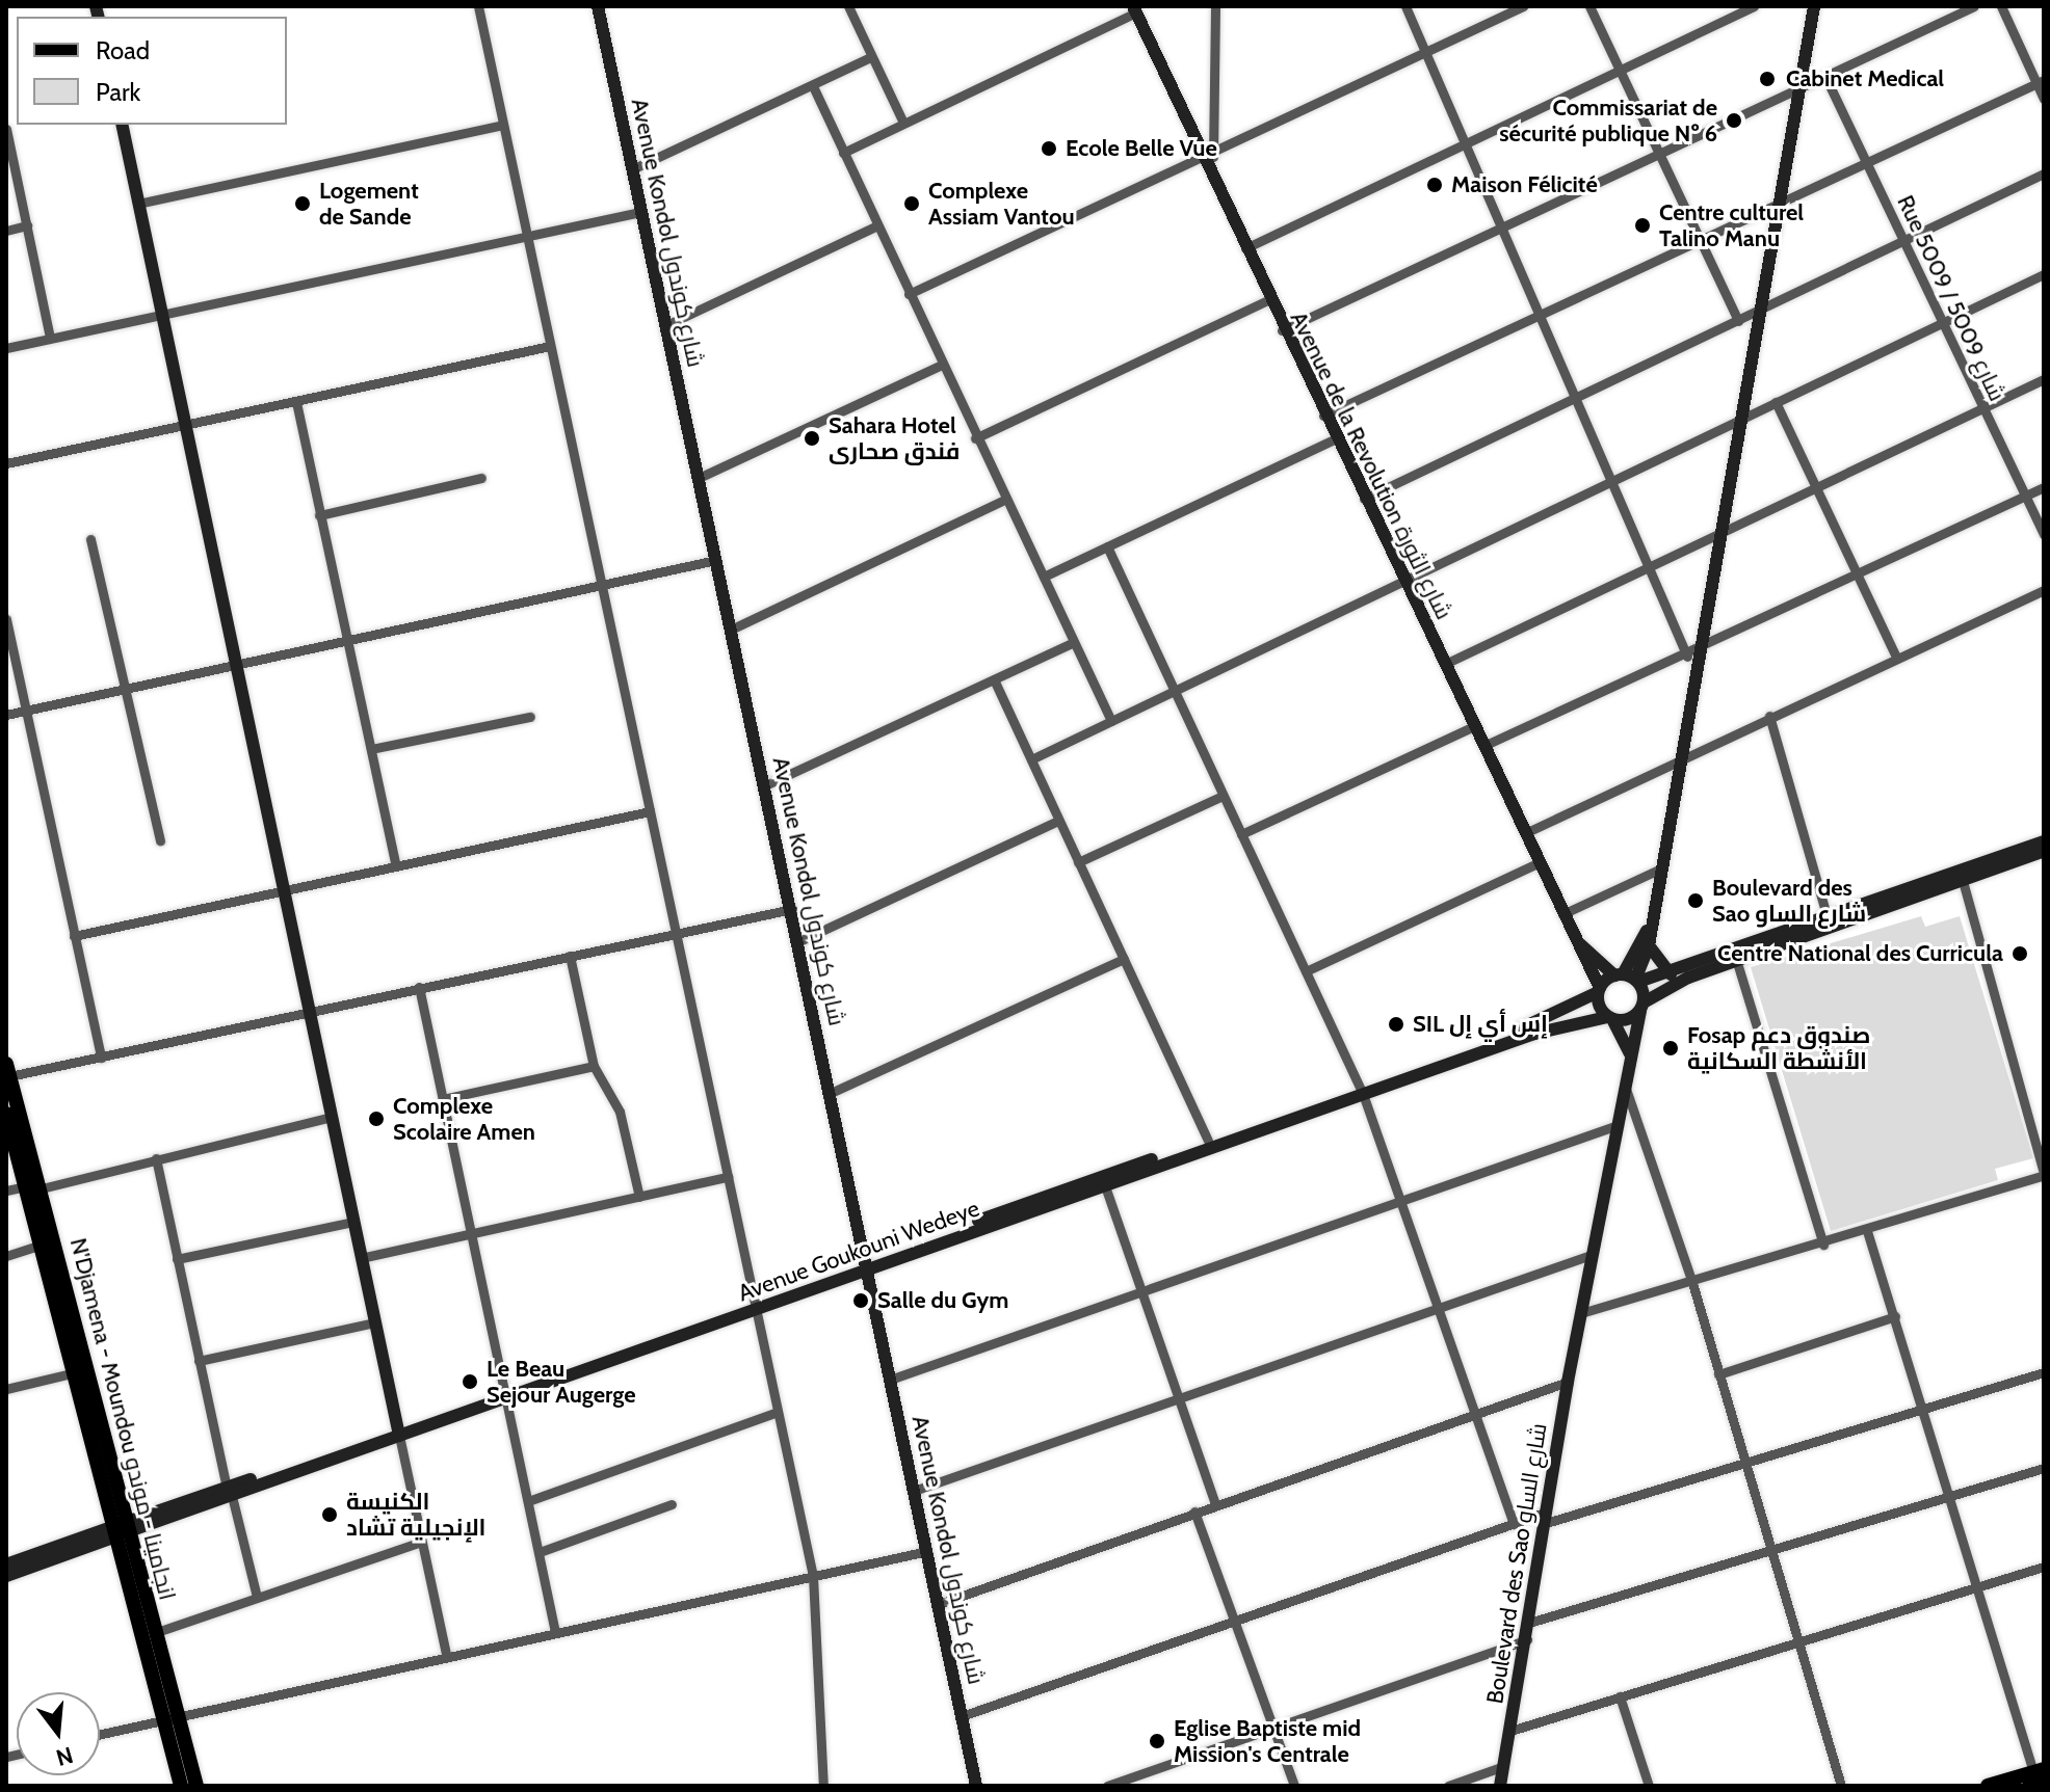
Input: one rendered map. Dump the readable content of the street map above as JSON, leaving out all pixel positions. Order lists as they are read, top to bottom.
{
  "streets": {
    "main road": ["N'Djamena - Moundou انجامينا - موندو"],
    "street": [
      "Avenue Kondol شارع كوندول",
      "Rue 5009 / شارع 5009",
      "Avenue de la Revolution شارع الثورة",
      "Avenue Goukouni Wedeye",
      "Boulevard des Sao شارع الساو"
    ]
  },
  "crossings": [
    ["Avenue Kondol شارع كوندول", "Avenue Goukouni Wedeye"],
    ["Avenue de la Revolution شارع الثورة", "Avenue Goukouni Wedeye"],
    ["Avenue Goukouni Wedeye", "N'Djamena - Moundou انجامينا - موندو"],
    ["Avenue Goukouni Wedeye", "Boulevard des Sao شارع الساو"]
  ],
  "places": [
    "Cabinet Medical",
    "Commissariat de sécurité publique Nº 6",
    "Ecole Belle Vue",
    "Maison Félicité",
    "Logement de Sande",
    "Complexe Assiam Vantou",
    "Centre culturel Talino Manu",
    "Sahara Hotel فندق صحارى",
    "Boulevard des Sao شارع الساو",
    "Centre National des Curricula",
    "SIL إس أي إل",
    "Fosap صندوق دعم الأنشطة السكانية",
    "Complexe Scolaire Amen",
    "Salle du Gym",
    "Le Beau Sejour Augerge",
    "الكنيسة الإنجيلية تشاد",
    "Eglise Baptiste mid Mission's Centrale"
  ],
  "legend": ["Road", "Park"],
  "north": "bottom"
}
